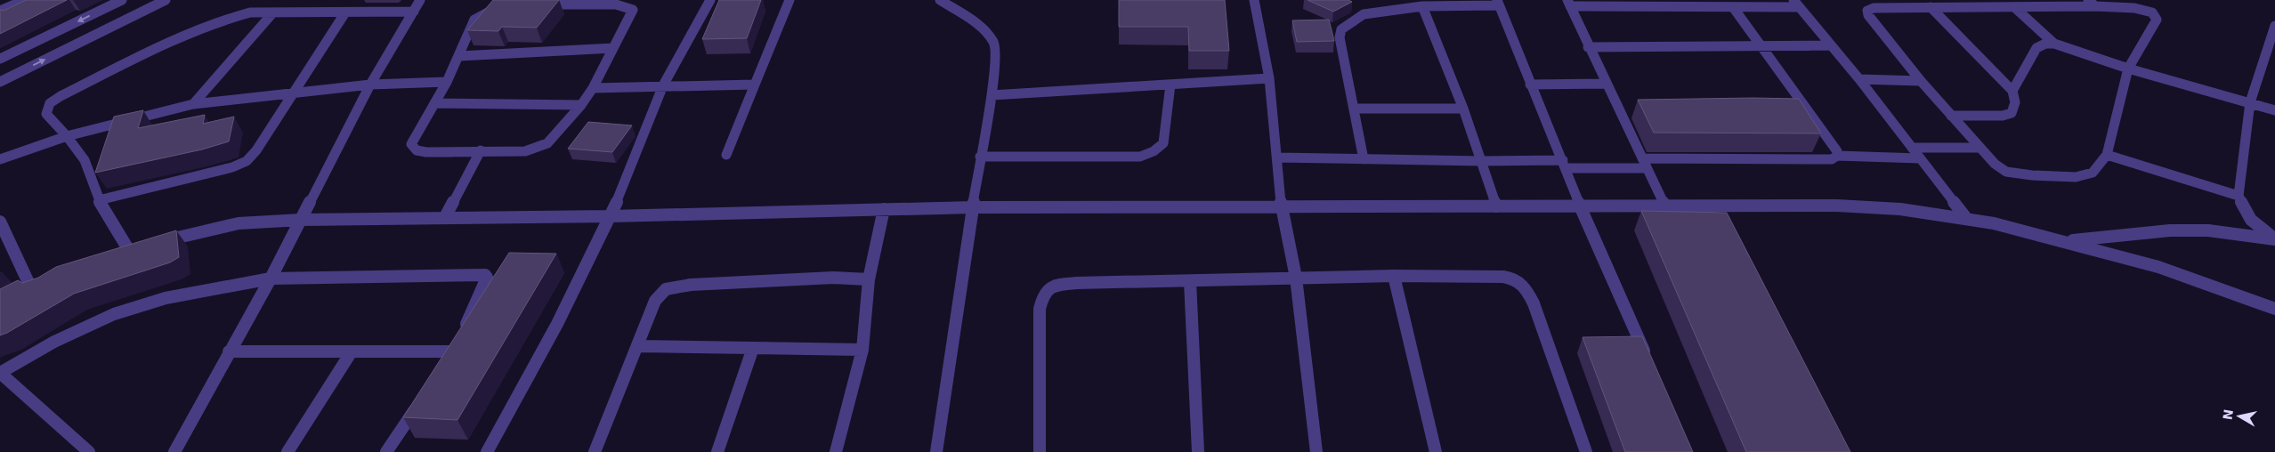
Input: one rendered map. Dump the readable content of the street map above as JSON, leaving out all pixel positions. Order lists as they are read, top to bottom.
{
  "north": "left"
}
